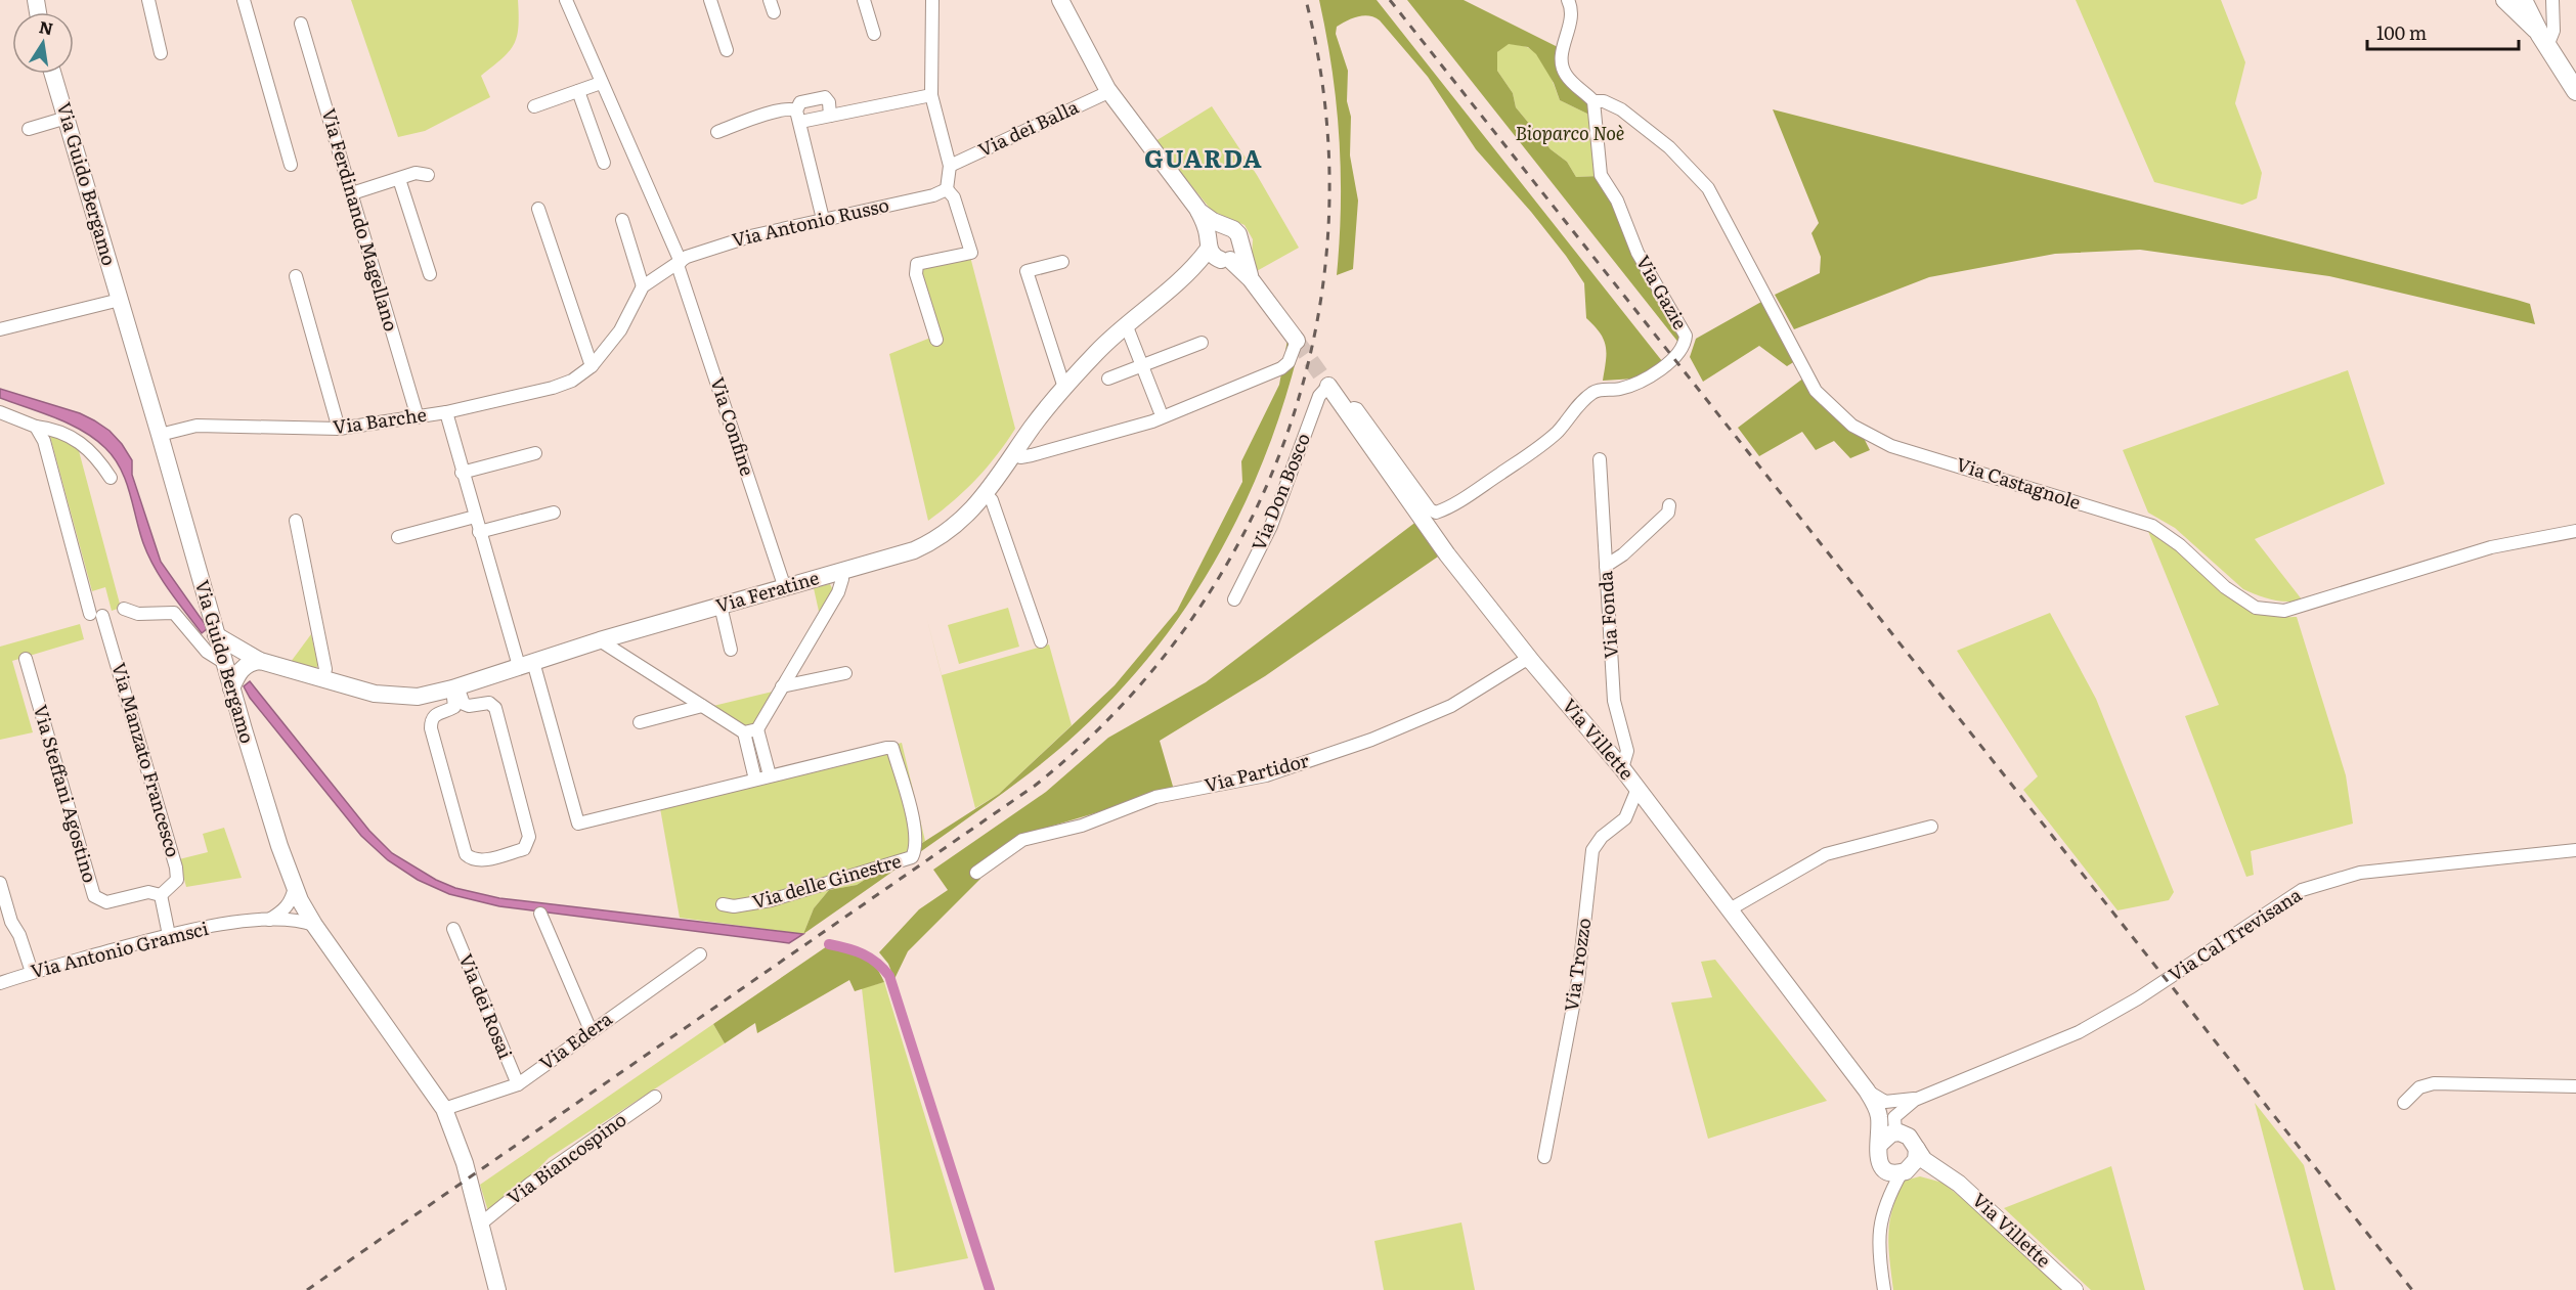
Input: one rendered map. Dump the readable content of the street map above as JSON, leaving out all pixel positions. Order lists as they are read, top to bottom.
{
  "streets": {
    "street": [
      "Via dei Balla",
      "Via Guido Bergamo",
      "Via Ferdinando Magellano",
      "Via Antonio Russo",
      "Via Gazie",
      "Via Barche",
      "Via Confine",
      "Via Castagnole",
      "Via Don Bosco",
      "Via Feratine",
      "Via Fonda",
      "Via Villette",
      "Via Manzato Francesco",
      "Via Partidor",
      "Via Steffani Agostino",
      "Via delle Ginestre",
      "Via Cal Trevisana",
      "Via Antonio Gramsci",
      "Via Trozzo",
      "Via dei Rosai",
      "Via Edera",
      "Via Biancospino"
    ]
  },
  "crossings": [
    ["Via Guido Bergamo", "Via Barche"],
    ["Via Guido Bergamo", "Via Antonio Gramsci"],
    ["Via Guido Bergamo", "Via Edera"],
    ["Via Guido Bergamo", "Via Biancospino"],
    ["Via Ferdinando Magellano", "Via Barche"],
    ["Via Antonio Russo", "Via Confine"],
    ["Via Gazie", "Via Castagnole"],
    ["Via Gazie", "Via Villette"],
    ["Via Confine", "Via Feratine"],
    ["Via Don Bosco", "Via Villette"],
    ["Via Feratine", "Via delle Ginestre"],
    ["Via Fonda", "Via Villette"],
    ["Via Villette", "Via Partidor"],
    ["Via Villette", "Via Cal Trevisana"],
    ["Via Villette", "Via Trozzo"],
    ["Via Manzato Francesco", "Via Steffani Agostino"],
    ["Via dei Rosai", "Via Edera"]
  ],
  "districts": ["GUARDA"],
  "parks": ["Bioparco Noè"],
  "scale_bar": "100 m",
  "north": "top"
}
